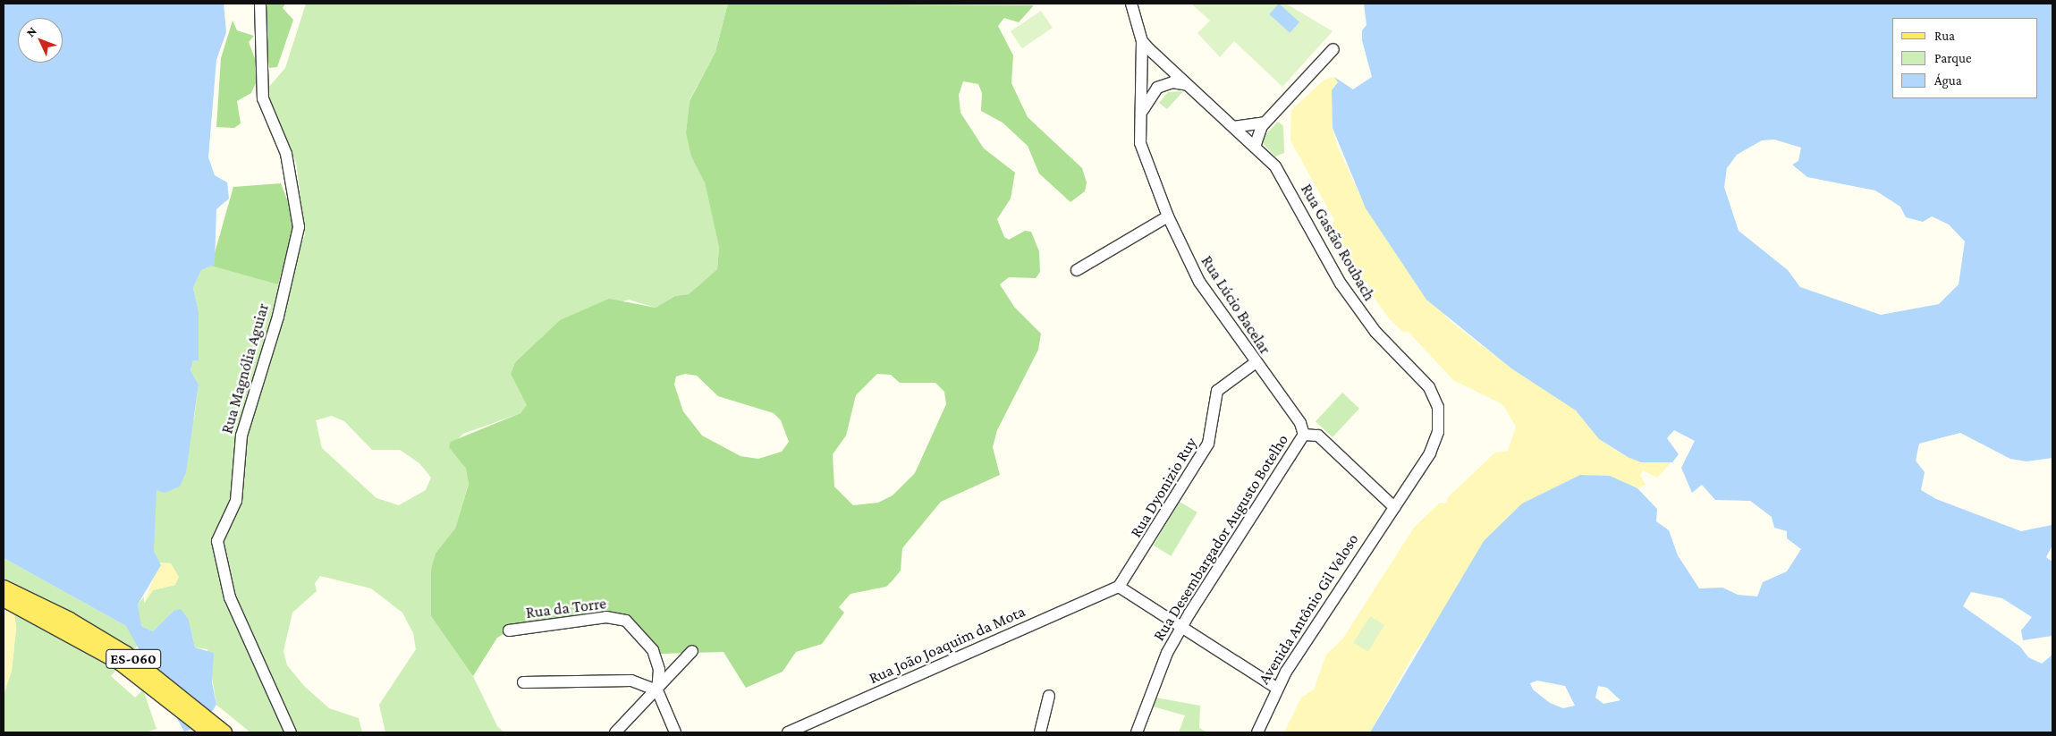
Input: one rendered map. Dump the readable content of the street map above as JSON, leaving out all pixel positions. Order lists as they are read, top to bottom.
{
  "streets": {
    "main road": ["ES-060"],
    "street": [
      "Rua Gastão Roubach",
      "Rua Lúcio Bacelar",
      "Rua Magnólia Aguiar",
      "Rua Dyonizio Ruy",
      "Rua Desembargador Augusto Botelho",
      "Rua da Torre",
      "Avenida Antônio Gil Veloso",
      "Rua João Joaquim da Mota"
    ]
  },
  "crossings": [
    ["Rua Gastão Roubach", "Rua Lúcio Bacelar"],
    ["Rua Gastão Roubach", "Avenida Antônio Gil Veloso"],
    ["Rua Lúcio Bacelar", "Rua Dyonizio Ruy"],
    ["Rua Lúcio Bacelar", "Rua Desembargador Augusto Botelho"],
    ["Rua Dyonizio Ruy", "Rua João Joaquim da Mota"]
  ],
  "legend": ["Rua", "Parque", "Água"],
  "north": "top left"
}
